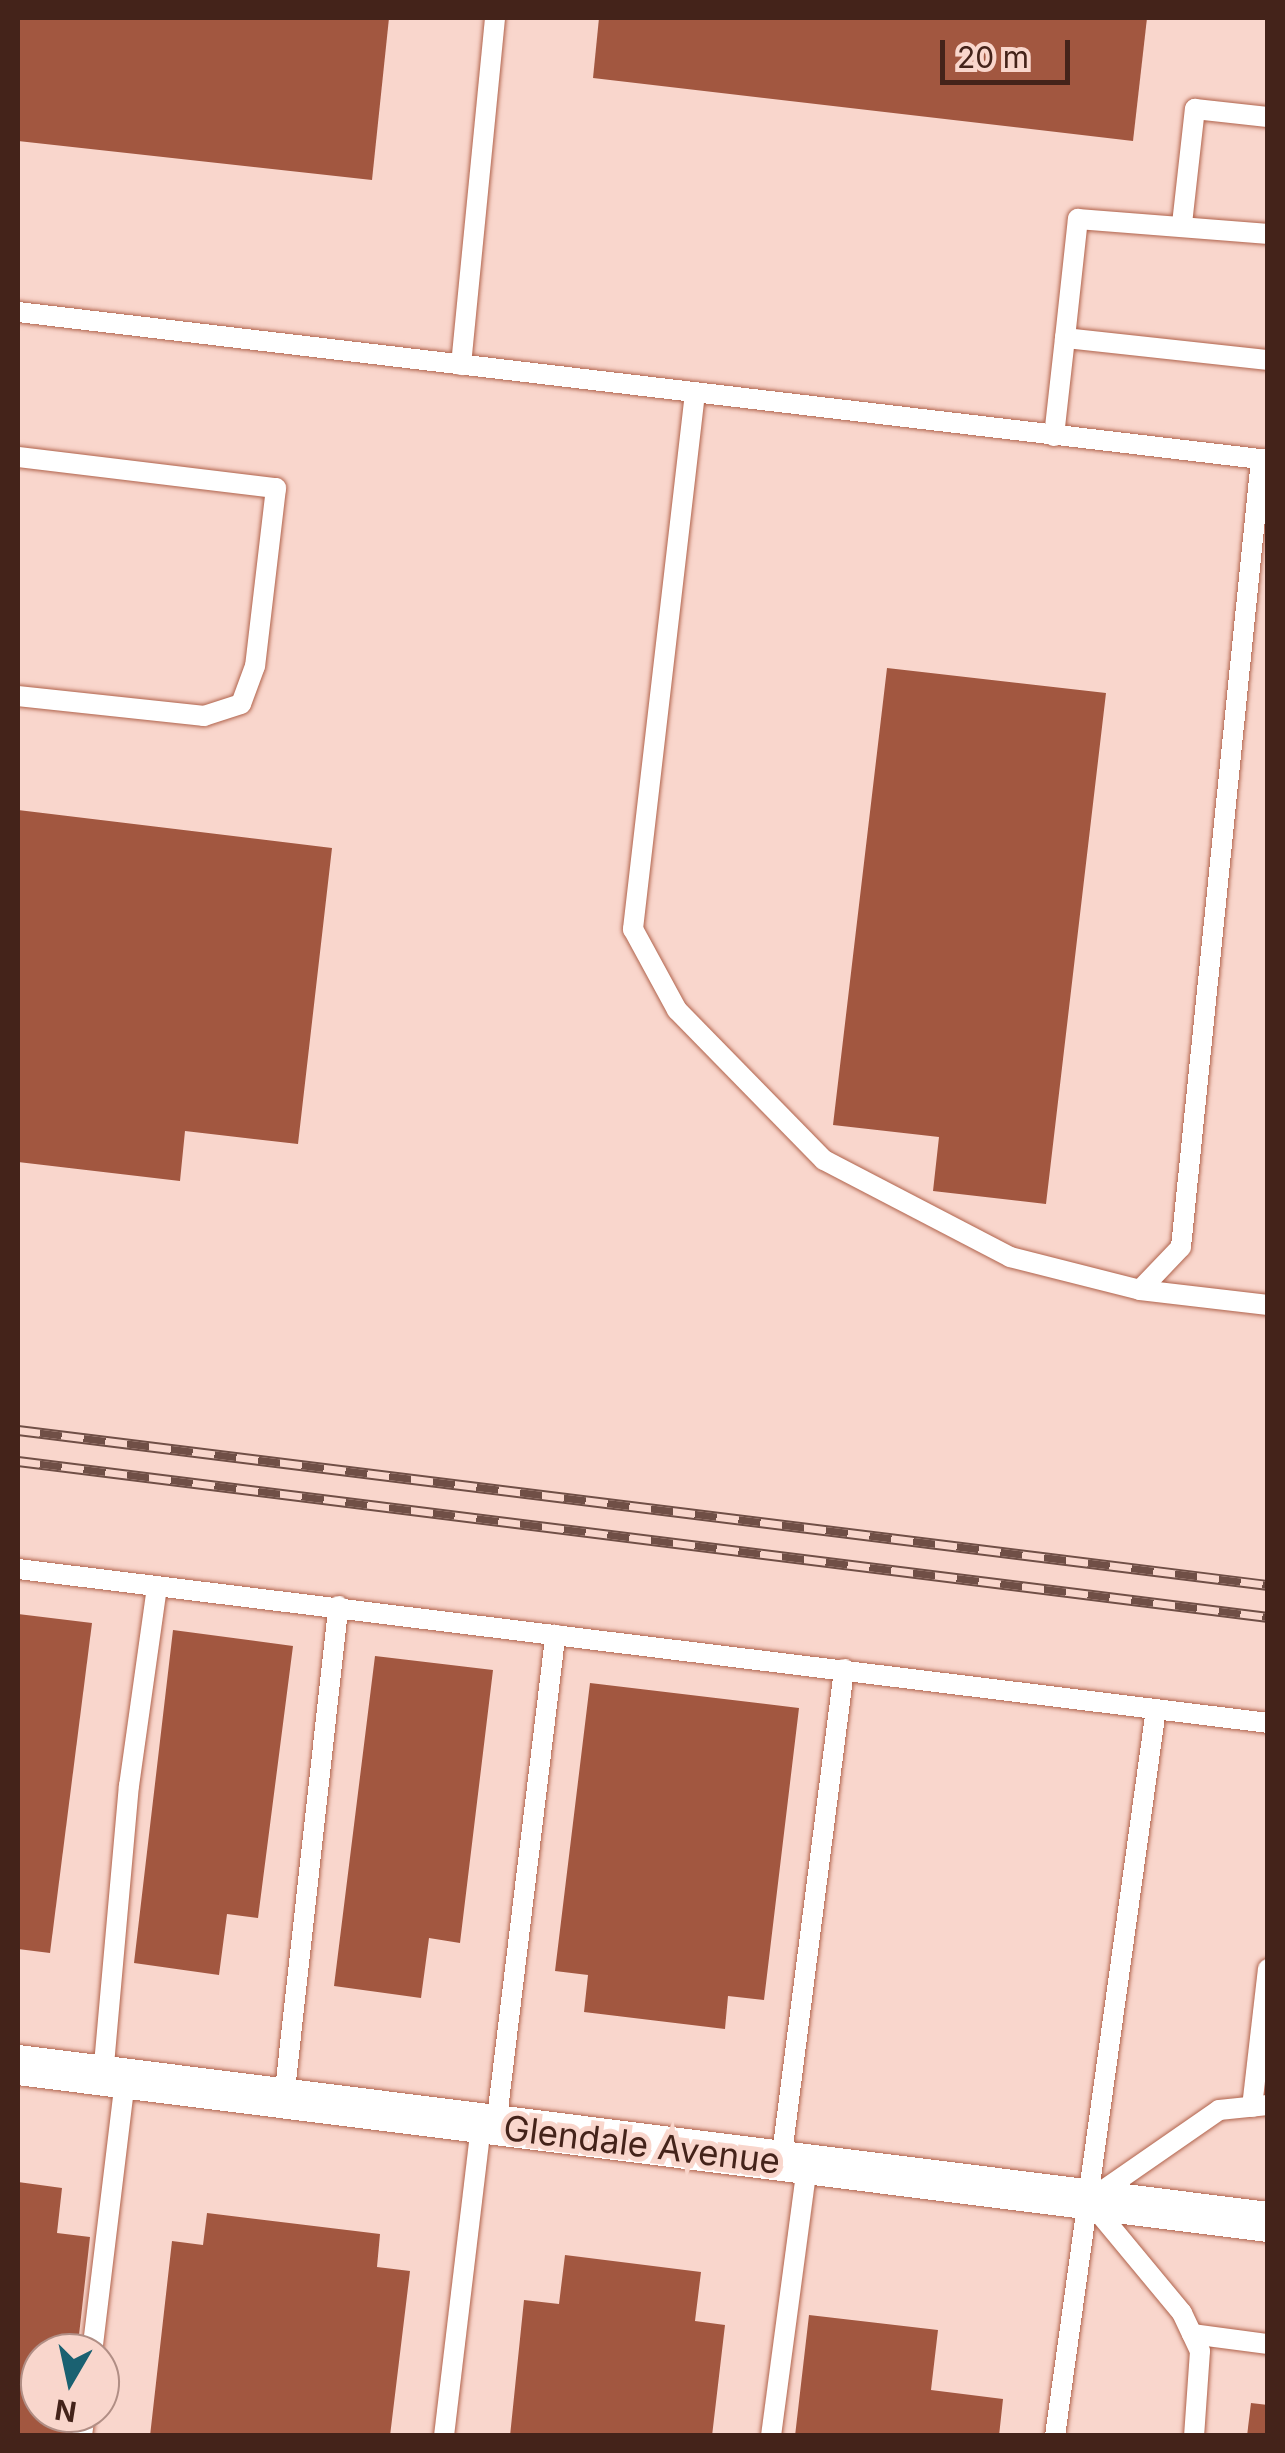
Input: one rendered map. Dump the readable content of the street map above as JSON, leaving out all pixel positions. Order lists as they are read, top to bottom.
{
  "streets": {
    "street": ["Glendale Avenue"]
  },
  "scale_bar": "20 m",
  "north": "bottom"
}
